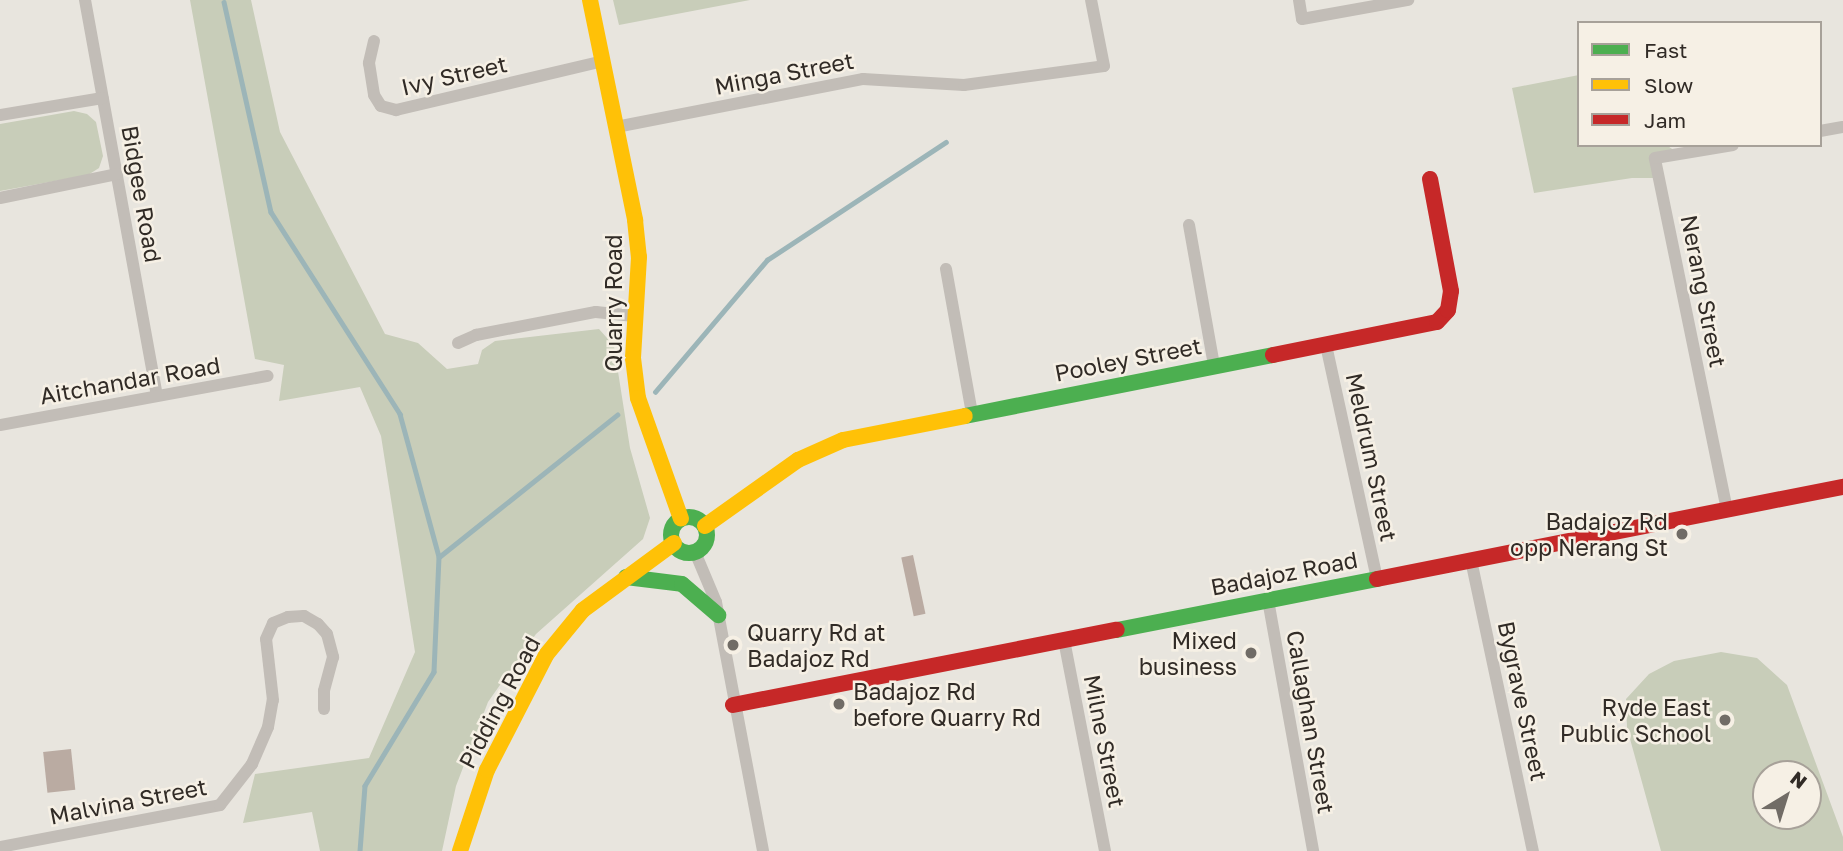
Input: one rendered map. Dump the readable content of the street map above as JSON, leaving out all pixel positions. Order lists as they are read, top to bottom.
{
  "streets": {
    "street": [
      "Minga Street",
      "Ivy Street",
      "Bidgee Road",
      "Nerang Street",
      "Quarry Road",
      "Pooley Street",
      "Aitchandar Road",
      "Meldrum Street",
      "Badajoz Road",
      "Bygrave Street",
      "Pidding Road",
      "Callaghan Street",
      "Milne Street",
      "Malvina Street"
    ]
  },
  "crossings": [
    ["Minga Street", "Quarry Road"],
    ["Ivy Street", "Quarry Road"],
    ["Bidgee Road", "Aitchandar Road"],
    ["Nerang Street", "Badajoz Road"],
    ["Quarry Road", "Pooley Street"],
    ["Quarry Road", "Pidding Road"],
    ["Pooley Street", "Meldrum Street"],
    ["Pooley Street", "Pidding Road"],
    ["Meldrum Street", "Badajoz Road"],
    ["Badajoz Road", "Bygrave Street"],
    ["Badajoz Road", "Callaghan Street"],
    ["Badajoz Road", "Milne Street"]
  ],
  "places": [
    "Badajoz Rd opp Nerang St",
    "Quarry Rd at Badajoz Rd",
    "Mixed business",
    "Badajoz Rd before Quarry Rd",
    "Ryde East Public School"
  ],
  "legend": ["Fast", "Slow", "Jam"],
  "north": "top right"
}
